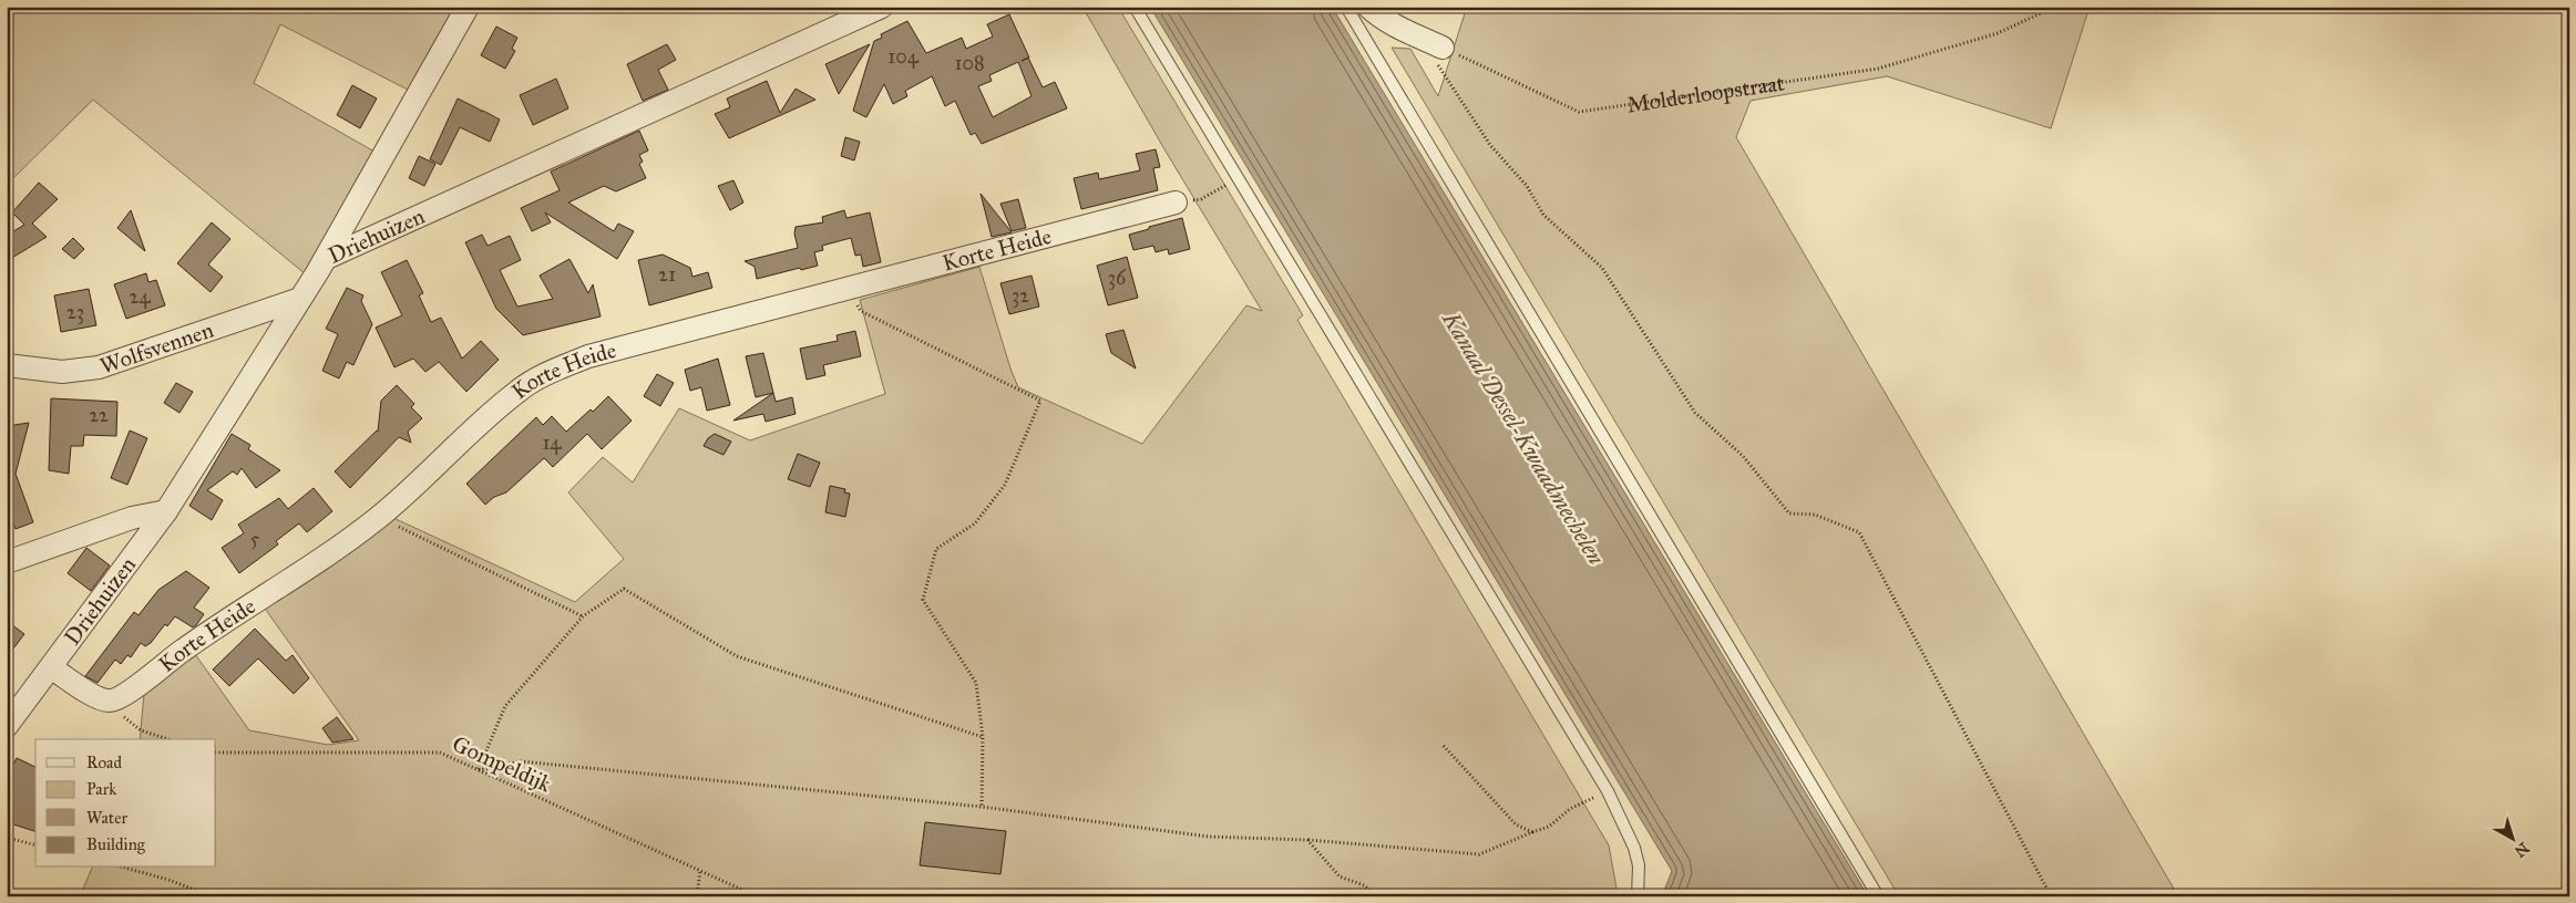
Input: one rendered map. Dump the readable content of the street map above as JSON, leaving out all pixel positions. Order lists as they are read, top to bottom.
{
  "streets": {
    "street": ["Driehuizen", "Korte Heide", "Wolfsvennen"],
    "path": ["Molderloopstraat", "Gompeldijk"]
  },
  "crossings": [
    ["Driehuizen", "Wolfsvennen"]
  ],
  "water": ["Kanaal Dessel-Kwaadmechelen"],
  "house_numbers": [
    "104",
    "108",
    "21",
    "36",
    "32",
    "24",
    "23",
    "22",
    "14",
    "5"
  ],
  "legend": [
    "Road",
    "Park",
    "Water",
    "Building"
  ],
  "north": "bottom right"
}
